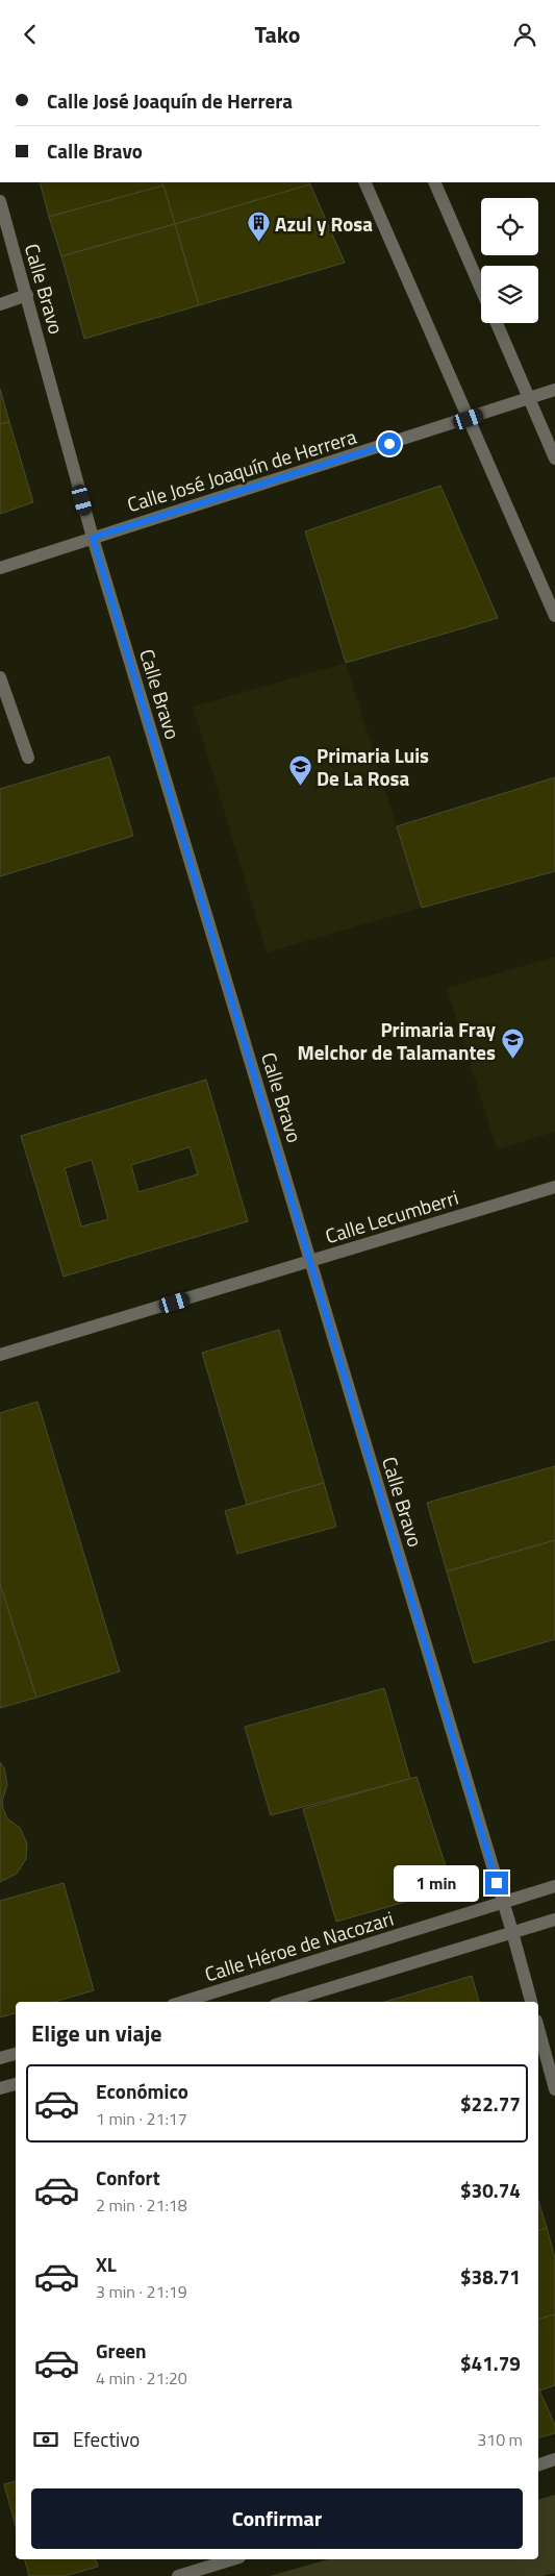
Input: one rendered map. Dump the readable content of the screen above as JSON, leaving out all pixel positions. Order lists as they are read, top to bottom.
{
  "streets": {
    "street": [
      "Calle Bravo",
      "Calle José Joaquín de Herrera",
      "Calle Lecumberri",
      "Calle Héroe de Nacozari"
    ]
  },
  "crossings": [
    ["Calle Bravo", "Calle José Joaquín de Herrera"],
    ["Calle Bravo", "Calle Lecumberri"],
    ["Calle Bravo", "Calle Héroe de Nacozari"]
  ],
  "places": {
    "building": ["Azul y Rosa"],
    "school or university": ["Primaria Luis De La Rosa", "Primaria Fray Melchor de Talamantes"]
  },
  "page": {
    "header": "Tako",
    "banner": ["Calle José Joaquín de Herrera", "Calle Bravo"],
    "bubble": "1 min",
    "heading": "Elige un viaje",
    "list": [
      {
        "name": "Económico",
        "note": "1 min · 21:17",
        "value": "$22.77"
      },
      {
        "name": "Confort",
        "note": "2 min · 21:18",
        "value": "$30.74"
      },
      {
        "name": "XL",
        "note": "3 min · 21:19",
        "value": "$38.71"
      },
      {
        "name": "Green",
        "note": "4 min · 21:20",
        "value": "$41.79"
      }
    ],
    "pay": ["Efectivo", "310 m"],
    "buttons": "Confirmar"
  }
}
